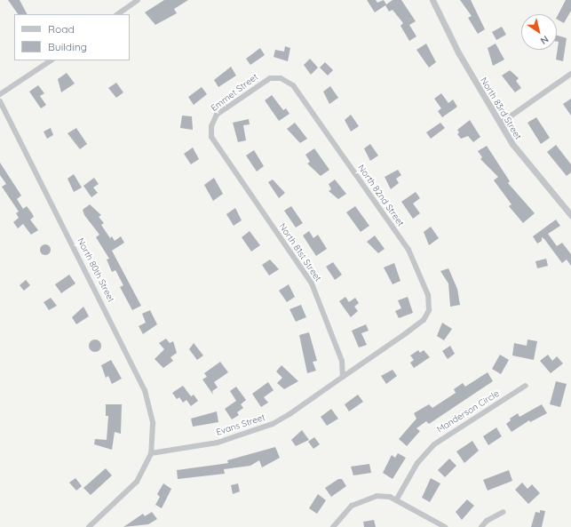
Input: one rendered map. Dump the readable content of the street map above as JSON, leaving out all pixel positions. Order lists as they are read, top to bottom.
{
  "streets": {
    "street": [
      "Emmet Street",
      "North 83rd Street",
      "North 82nd Street",
      "North 81st Street",
      "North 80th Street",
      "Manderson Circle",
      "Evans Street"
    ]
  },
  "crossings": [
    ["Emmet Street", "North 82nd Street"],
    ["Emmet Street", "North 81st Street"],
    ["North 82nd Street", "Evans Street"],
    ["North 81st Street", "Evans Street"],
    ["North 80th Street", "Evans Street"]
  ],
  "legend": ["Road", "Building"],
  "north": "bottom right"
}
